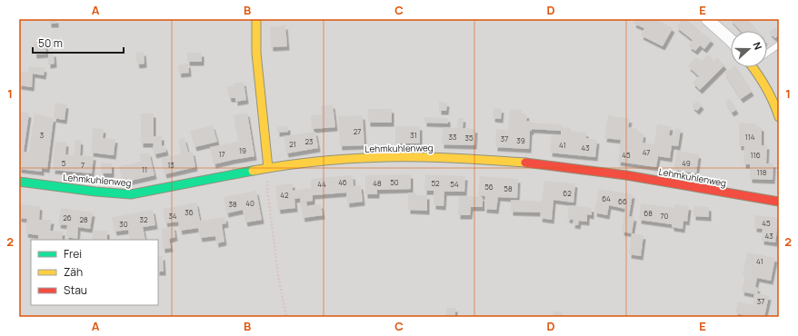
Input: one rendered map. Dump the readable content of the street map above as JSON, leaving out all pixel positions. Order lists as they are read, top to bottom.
{
  "streets": {
    "street": ["Lehmkuhlenweg"]
  },
  "house_numbers": [
    "27",
    "3",
    "31",
    "33",
    "114",
    "35",
    "37",
    "39",
    "23",
    "21",
    "41",
    "43",
    "19",
    "47",
    "17",
    "45",
    "116",
    "5",
    "49",
    "7",
    "13",
    "11",
    "118",
    "46",
    "50",
    "48",
    "52",
    "44",
    "54",
    "56",
    "58",
    "62",
    "42",
    "64",
    "66",
    "40",
    "38",
    "36",
    "68",
    "34",
    "70",
    "26",
    "28",
    "32",
    "45",
    "30",
    "43",
    "41",
    "37"
  ],
  "legend": ["Frei", "Zäh", "Stau"],
  "scale_bar": "50 m",
  "north": "right",
  "grid": {
    "columns": [
      "A",
      "B",
      "C",
      "D",
      "E"
    ],
    "rows": ["1", "2"]
  }
}
